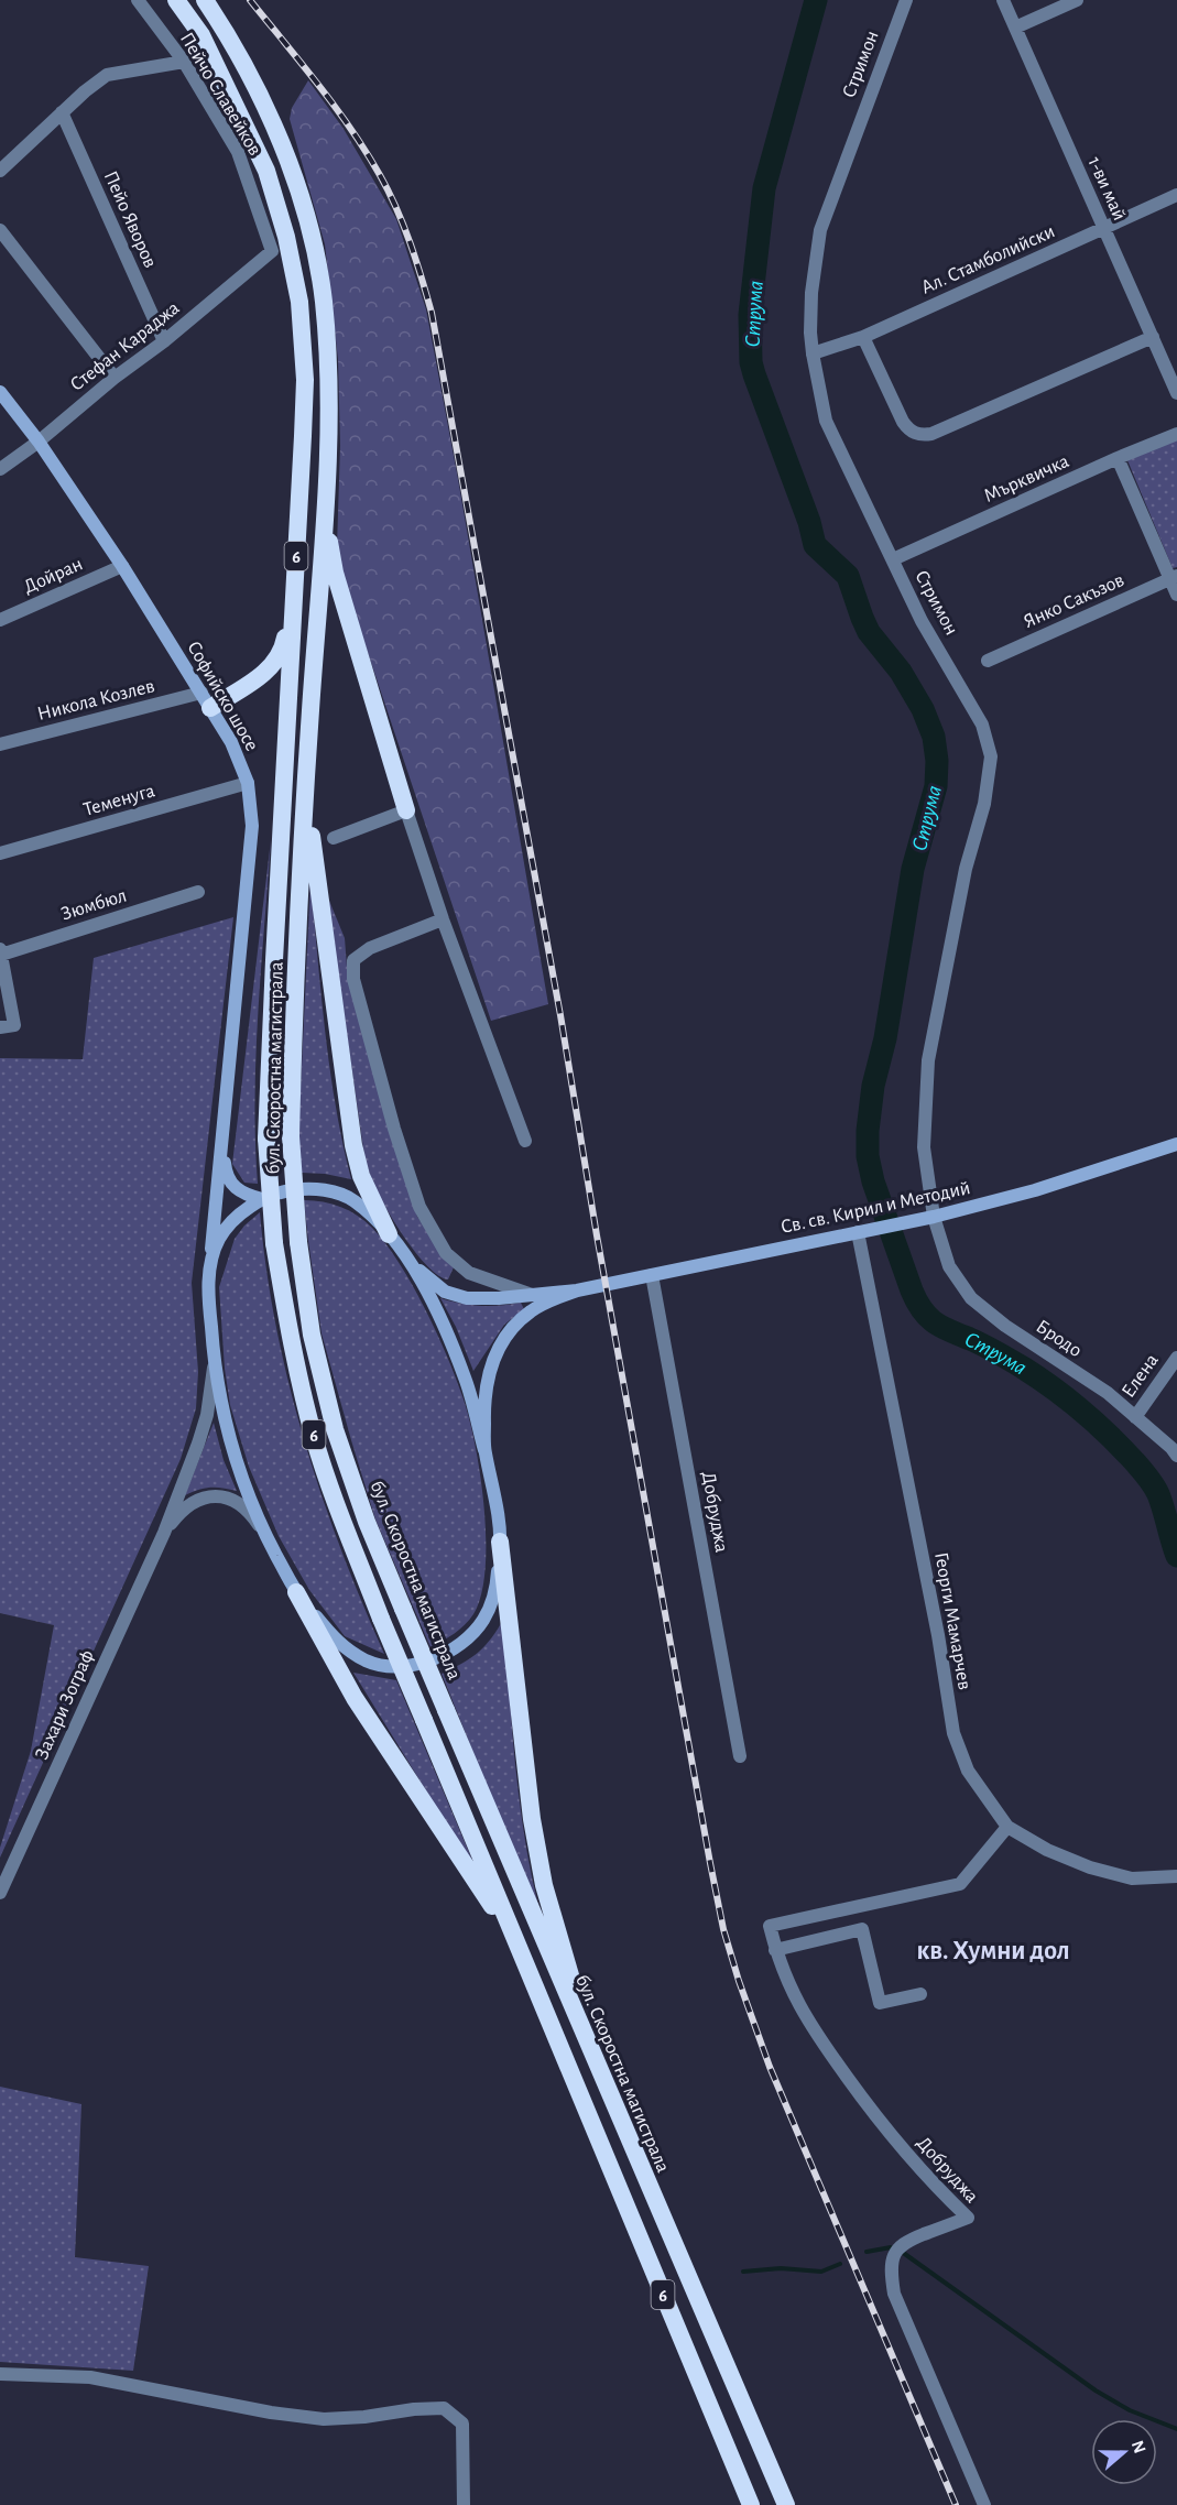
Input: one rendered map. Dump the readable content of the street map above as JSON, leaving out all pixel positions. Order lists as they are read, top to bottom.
{
  "streets": {
    "highway": ["6", "бул. Скоростна магистрала"],
    "main road": ["Софийско шосе", "Св. св. Кирил и Методий"],
    "street": [
      "Стримон",
      "Пейчо Славейков",
      "1-ви май",
      "Пейо Яворов",
      "Ал. Стамболийски",
      "Стефан Караджа",
      "Мърквичка",
      "Дойран",
      "Янко Сакъзов",
      "Никола Козлев",
      "Теменуга",
      "Зюмбюл",
      "Бродо",
      "Елена",
      "Добруджа",
      "Георги Мамарчев",
      "Захари Зограф"
    ]
  },
  "crossings": [
    ["Стримон", "Ал. Стамболийски"],
    ["Стримон", "Мърквичка"],
    ["Стримон", "Св. св. Кирил и Методий"],
    ["Стримон", "Бродо"],
    ["Пейчо Славейков", "Стефан Караджа"],
    ["1-ви май", "Ал. Стамболийски"],
    ["Пейо Яворов", "Стефан Караджа"],
    ["Стефан Караджа", "Софийско шосе"],
    ["Дойран", "Софийско шосе"],
    ["Софийско шосе", "Никола Козлев"],
    ["Софийско шосе", "Теменуга"],
    ["Софийско шосе", "Св. св. Кирил и Методий"],
    ["Софийско шосе", "Захари Зограф"],
    ["Св. св. Кирил и Методий", "Добруджа"],
    ["Св. св. Кирил и Методий", "Георги Мамарчев"],
    ["Бродо", "Елена"],
    ["Добруджа", "Георги Мамарчев"]
  ],
  "districts": ["кв. Хумни дол"],
  "water": ["Струма"],
  "north": "right"
}
